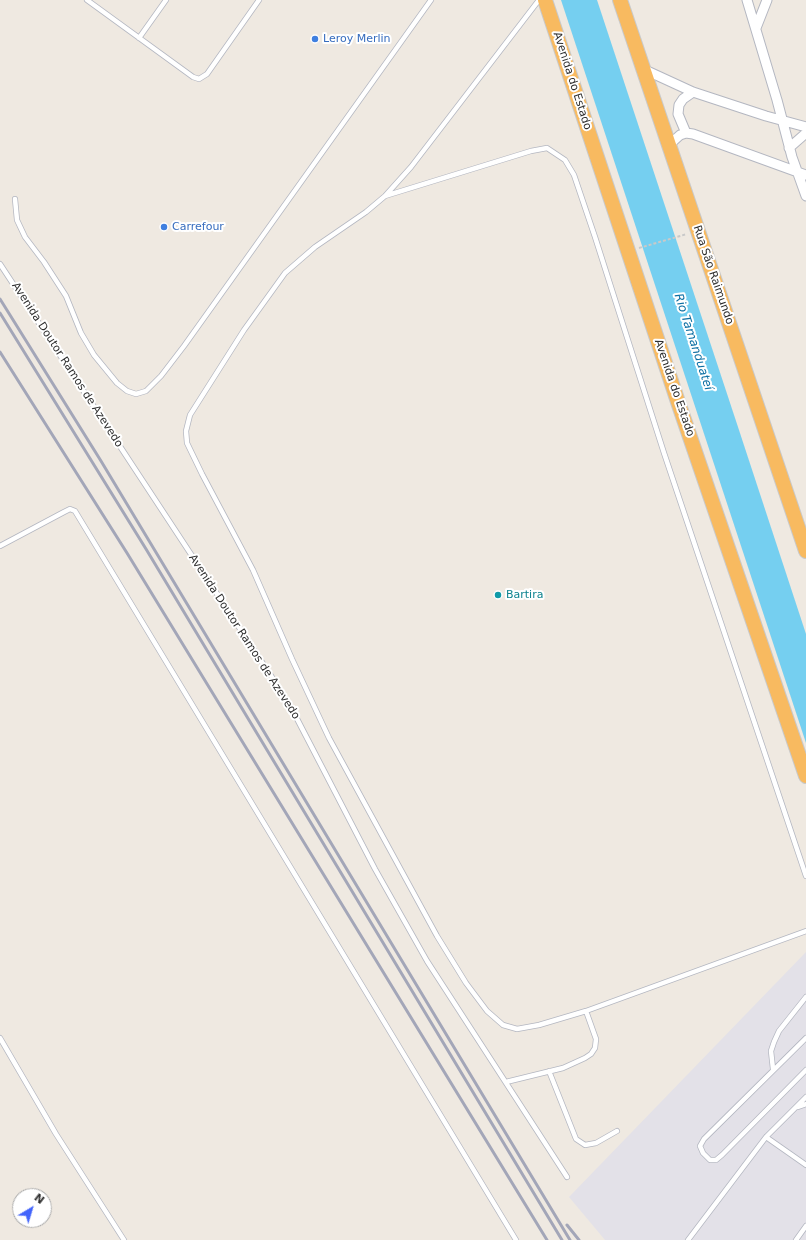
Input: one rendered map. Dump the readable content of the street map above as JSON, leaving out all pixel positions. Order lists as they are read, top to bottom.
{
  "streets": {
    "highway": ["Avenida do Estado", "Rua São Raimundo"],
    "lane": ["Avenida Doutor Ramos de Azevedo"]
  },
  "water": ["Rio Tamanduateí"],
  "places": ["Leroy Merlin", "Carrefour", "Bartira"],
  "north": "top right"
}
